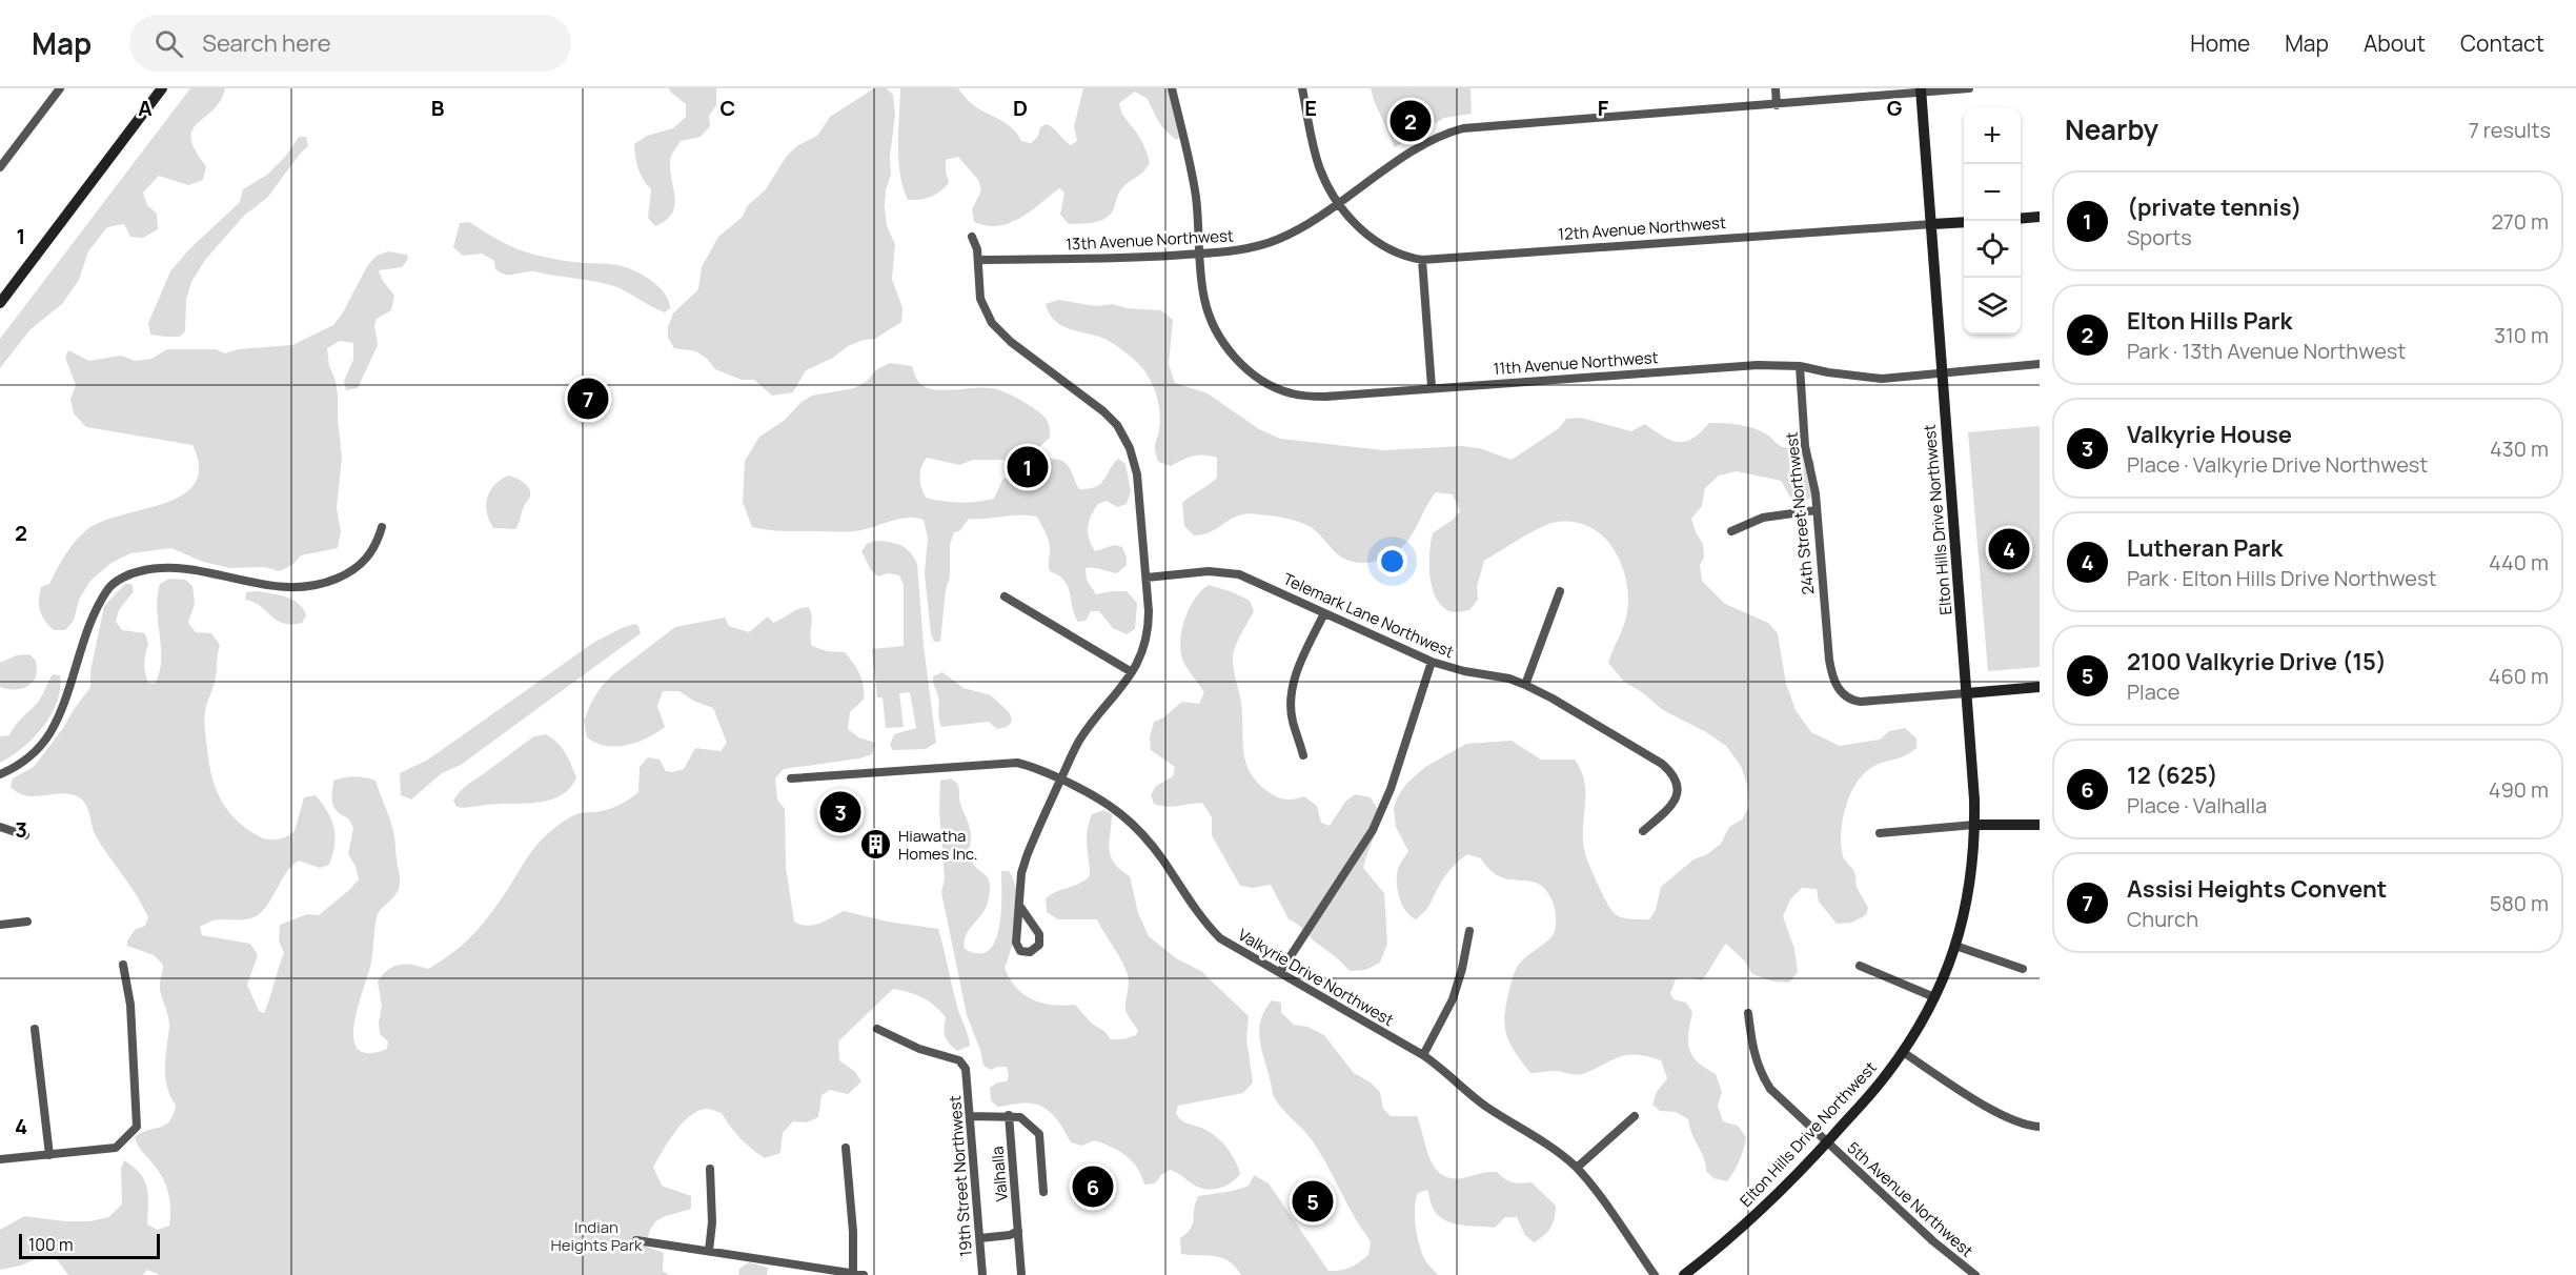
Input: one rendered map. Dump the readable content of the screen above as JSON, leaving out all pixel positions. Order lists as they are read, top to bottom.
{
  "streets": {
    "main road": ["12th Avenue Northwest", "Elton Hills Drive Northwest"],
    "street": [
      "13th Avenue Northwest",
      "11th Avenue Northwest",
      "24th Street Northwest",
      "Telemark Lane Northwest",
      "Valkyrie Drive Northwest",
      "Valhalla",
      "19th Street Northwest",
      "5th Avenue Northwest"
    ]
  },
  "crossings": [
    ["12th Avenue Northwest", "13th Avenue Northwest"],
    ["12th Avenue Northwest", "Elton Hills Drive Northwest"],
    ["13th Avenue Northwest", "11th Avenue Northwest"],
    ["13th Avenue Northwest", "Elton Hills Drive Northwest"],
    ["11th Avenue Northwest", "24th Street Northwest"],
    ["11th Avenue Northwest", "Elton Hills Drive Northwest"],
    ["24th Street Northwest", "Elton Hills Drive Northwest"],
    ["Elton Hills Drive Northwest", "5th Avenue Northwest"]
  ],
  "parks": ["Indian Heights Park"],
  "places": {
    "building": ["Hiawatha Homes Inc."]
  },
  "scale_bar": "100 m",
  "page": {
    "header": "Map",
    "search": "Search here",
    "nav": [
      "Home",
      "Map",
      "About",
      "Contact"
    ],
    "heading": ["Nearby", "7 results"],
    "pins": [
      "2",
      "7",
      "1",
      "4",
      "3",
      "6",
      "5"
    ],
    "map_buttons": ["+", "−"],
    "list": [
      {
        "mark": "1",
        "name": "(private tennis)",
        "note": "Sports",
        "value": "270 m"
      },
      {
        "mark": "2",
        "name": "Elton Hills Park",
        "note": "Park · 13th Avenue Northwest",
        "value": "310 m"
      },
      {
        "mark": "3",
        "name": "Valkyrie House",
        "note": "Place · Valkyrie Drive Northwest",
        "value": "430 m"
      },
      {
        "mark": "4",
        "name": "Lutheran Park",
        "note": "Park · Elton Hills Drive Northwest",
        "value": "440 m"
      },
      {
        "mark": "5",
        "name": "2100 Valkyrie Drive (15)",
        "note": "Place",
        "value": "460 m"
      },
      {
        "mark": "6",
        "name": "12 (625)",
        "note": "Place · Valhalla",
        "value": "490 m"
      },
      {
        "mark": "7",
        "name": "Assisi Heights Convent",
        "note": "Church",
        "value": "580 m"
      }
    ],
    "scale": "100 m"
  },
  "grid": {
    "columns": [
      "A",
      "B",
      "C",
      "D",
      "E",
      "F",
      "G"
    ],
    "rows": [
      "1",
      "2",
      "3",
      "4"
    ]
  }
}
